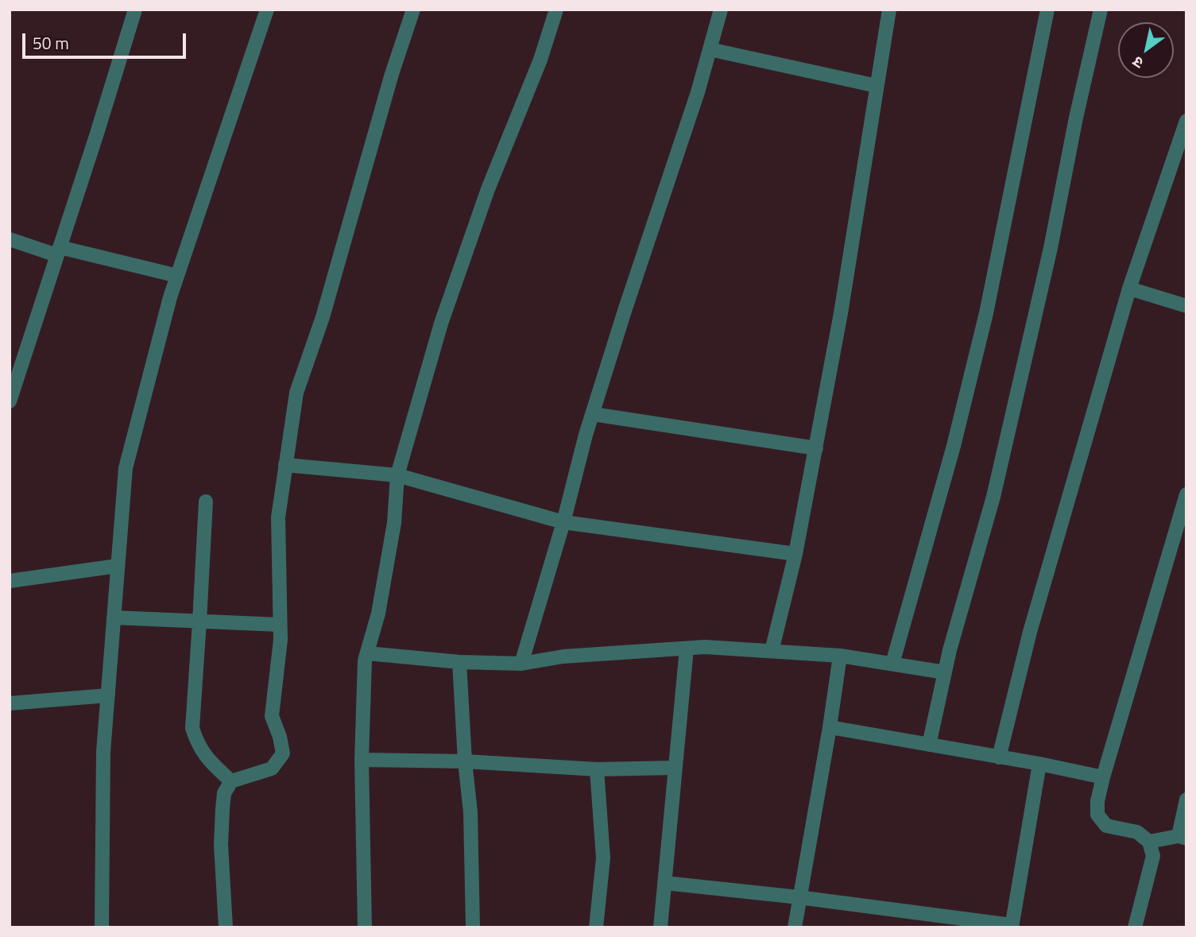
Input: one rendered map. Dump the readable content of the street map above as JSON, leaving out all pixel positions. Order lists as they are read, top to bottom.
{
  "scale_bar": "50 m",
  "north": "bottom left"
}
